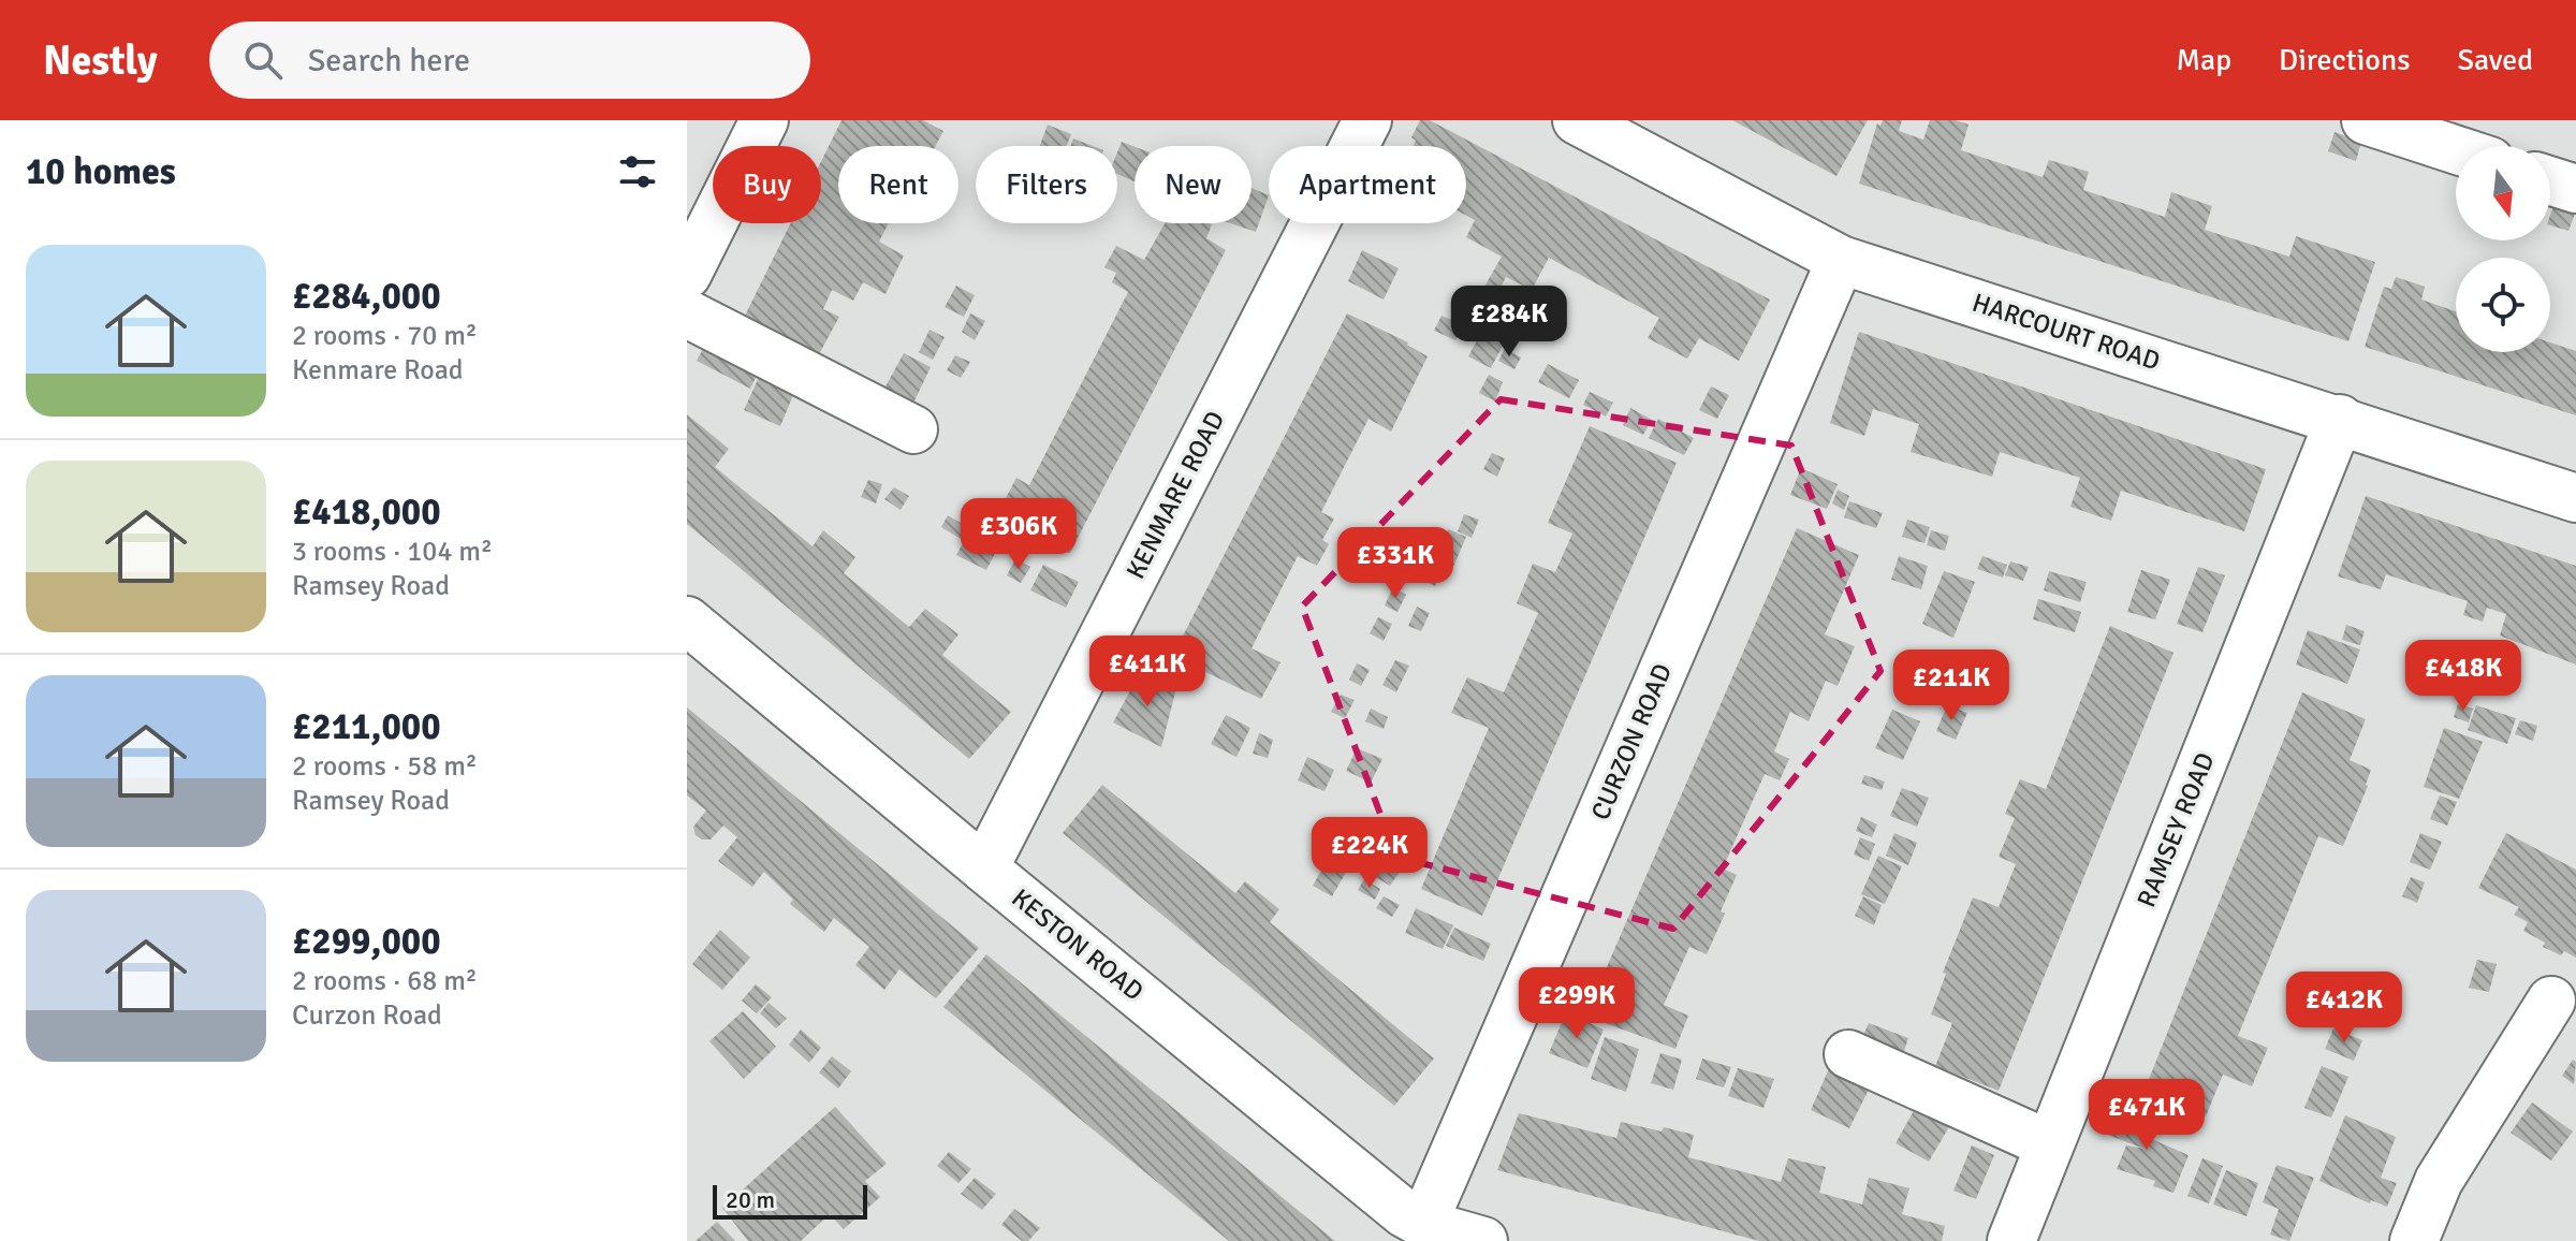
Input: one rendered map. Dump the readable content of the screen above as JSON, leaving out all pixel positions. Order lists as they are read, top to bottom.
{
  "streets": {
    "street": [
      "HARCOURT ROAD",
      "KENMARE ROAD",
      "CURZON ROAD",
      "RAMSEY ROAD",
      "KESTON ROAD"
    ]
  },
  "crossings": [
    ["HARCOURT ROAD", "CURZON ROAD"],
    ["HARCOURT ROAD", "RAMSEY ROAD"],
    ["KENMARE ROAD", "KESTON ROAD"],
    ["CURZON ROAD", "KESTON ROAD"]
  ],
  "scale_bar": "20 m",
  "north": "bottom",
  "page": {
    "header": "Nestly",
    "search": "Search here",
    "nav": ["Map", "Directions", "Saved"],
    "heading": "10 homes",
    "chip": [
      "Buy",
      "Rent",
      "Filters",
      "New",
      "Apartment"
    ],
    "list": [
      {
        "name": "£284,000",
        "note": "2 rooms · 70 m² · Kenmare Road"
      },
      {
        "name": "£418,000",
        "note": "3 rooms · 104 m² · Ramsey Road"
      },
      {
        "name": "£211,000",
        "note": "2 rooms · 58 m² · Ramsey Road"
      },
      {
        "name": "£299,000",
        "note": "2 rooms · 68 m² · Curzon Road"
      }
    ],
    "price": [
      "£284K",
      "£306K",
      "£331K",
      "£411K",
      "£418K",
      "£211K",
      "£224K",
      "£299K",
      "£412K",
      "£471K"
    ],
    "scale": "20 m"
  }
}
